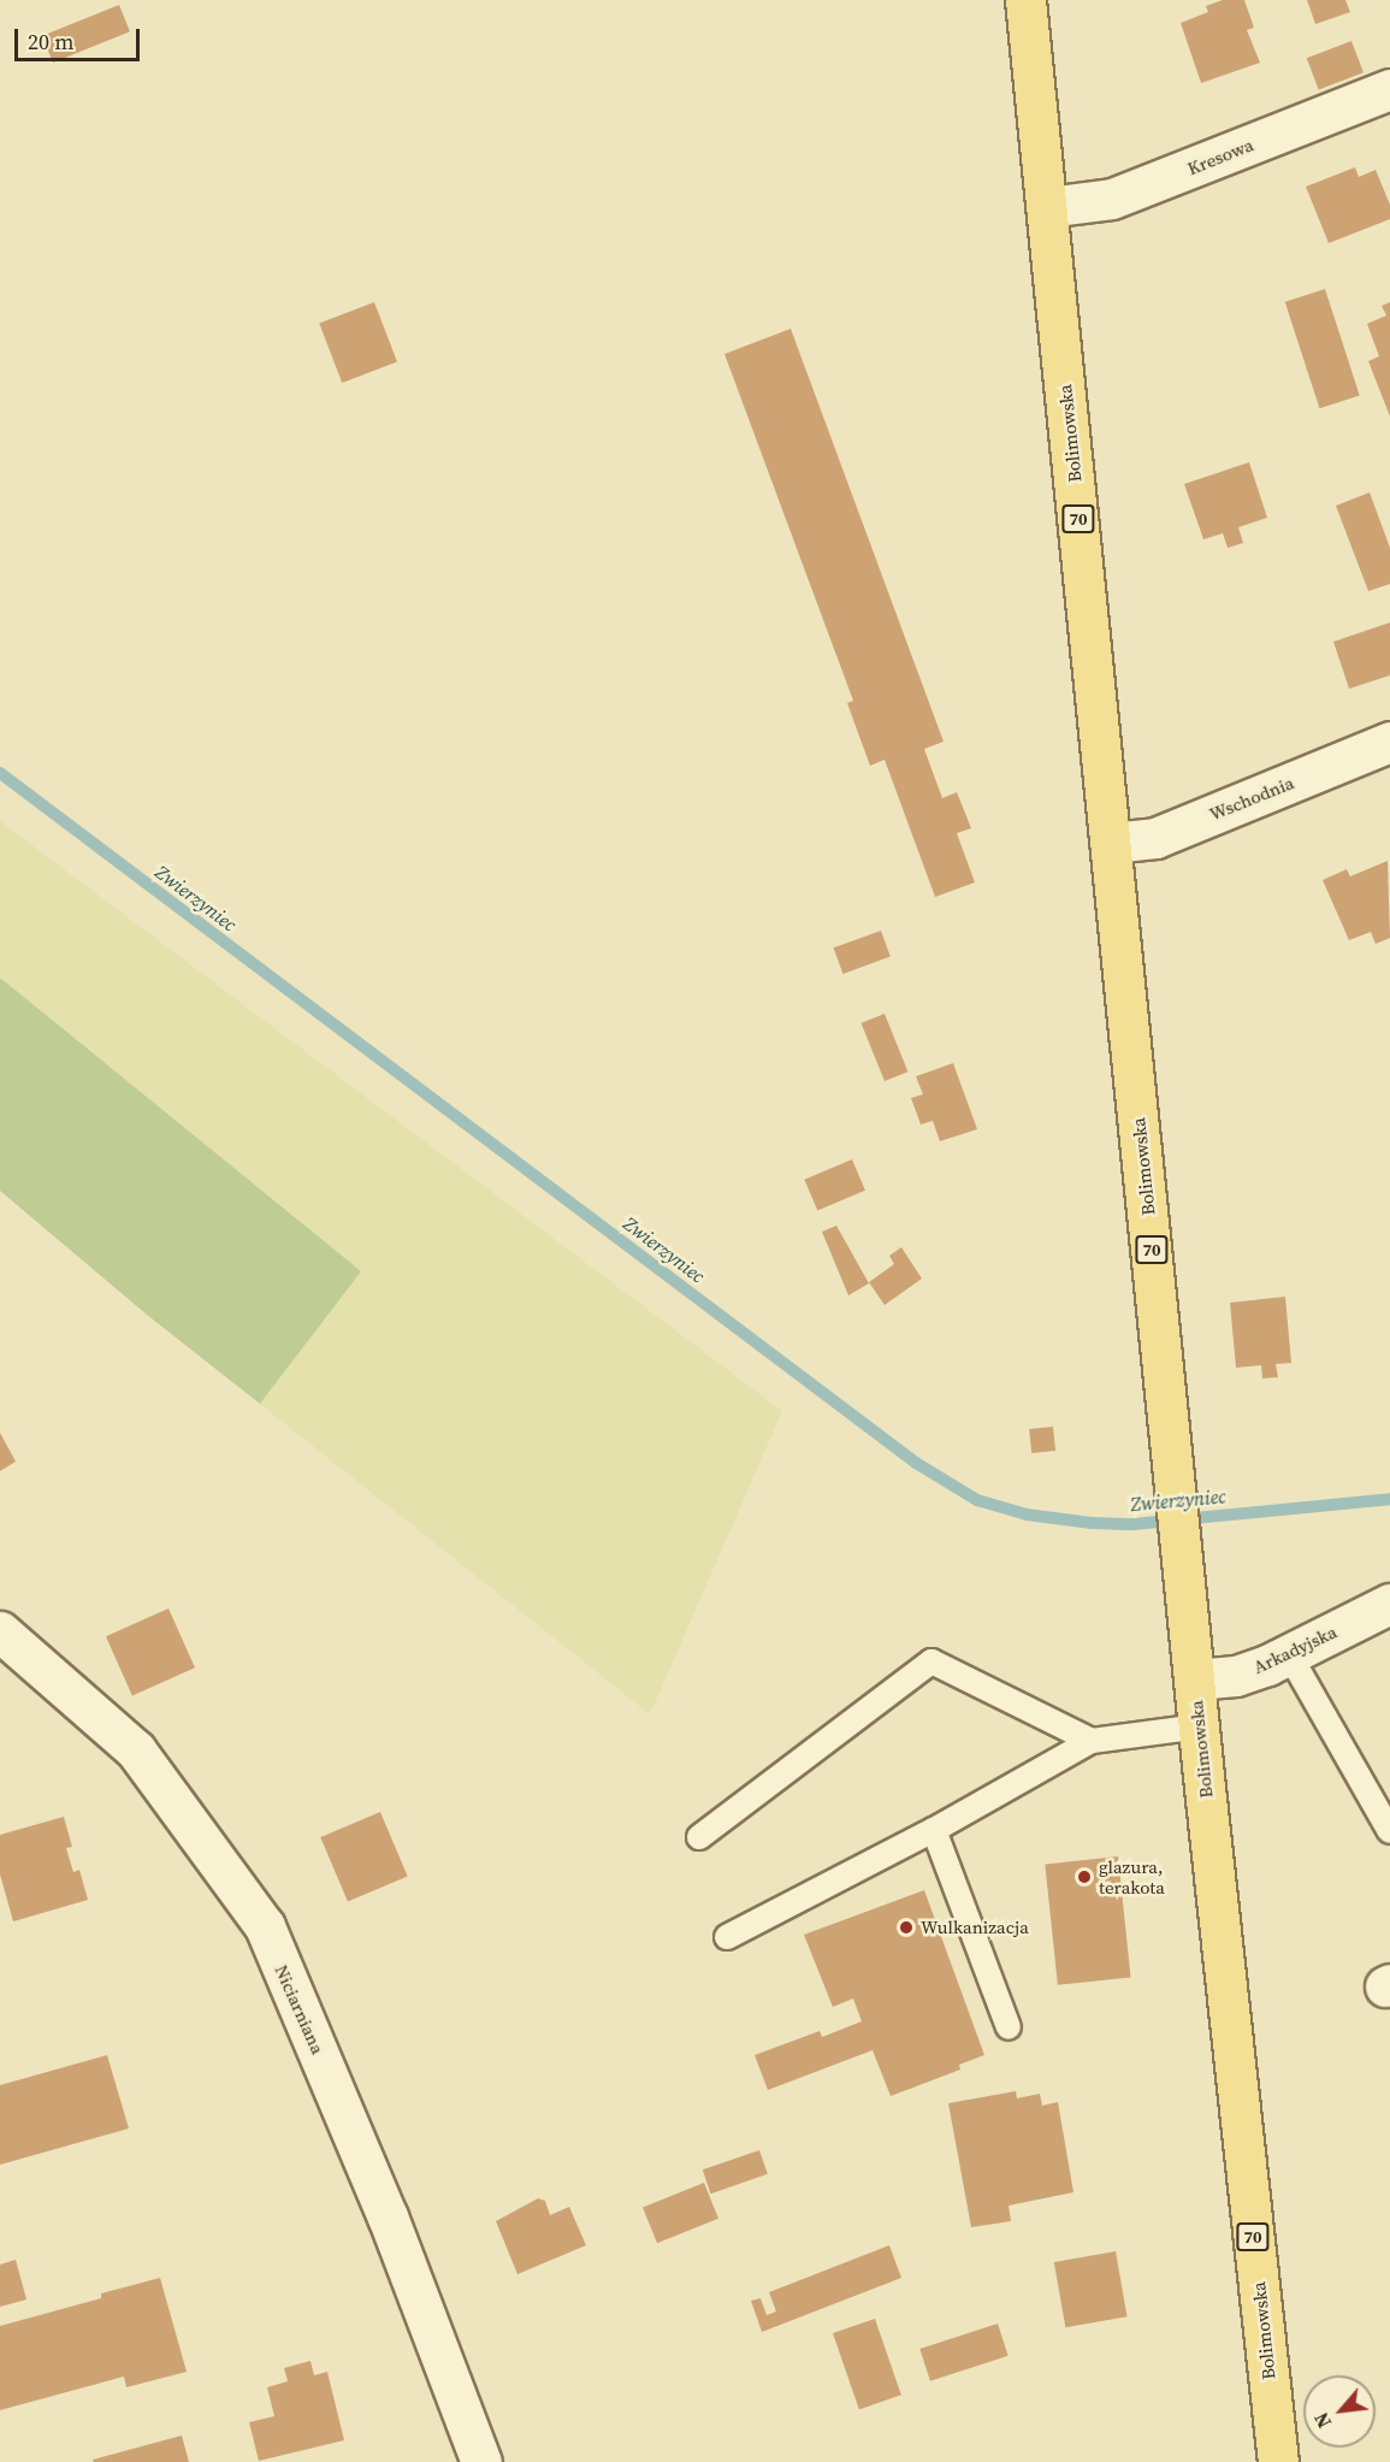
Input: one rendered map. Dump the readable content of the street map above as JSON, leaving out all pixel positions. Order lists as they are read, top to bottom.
{
  "streets": {
    "main road": ["Bolimowska", "70"],
    "street": [
      "Kresowa",
      "Wschodnia",
      "Arkadyjska",
      "Niciarniana"
    ]
  },
  "crossings": [
    ["Kresowa", "Bolimowska"],
    ["Bolimowska", "Wschodnia"],
    ["Bolimowska", "Arkadyjska"]
  ],
  "water": ["Zwierzyniec"],
  "places": ["glazura, terakota", "Wulkanizacja"],
  "scale_bar": "20 m",
  "north": "bottom left"
}
